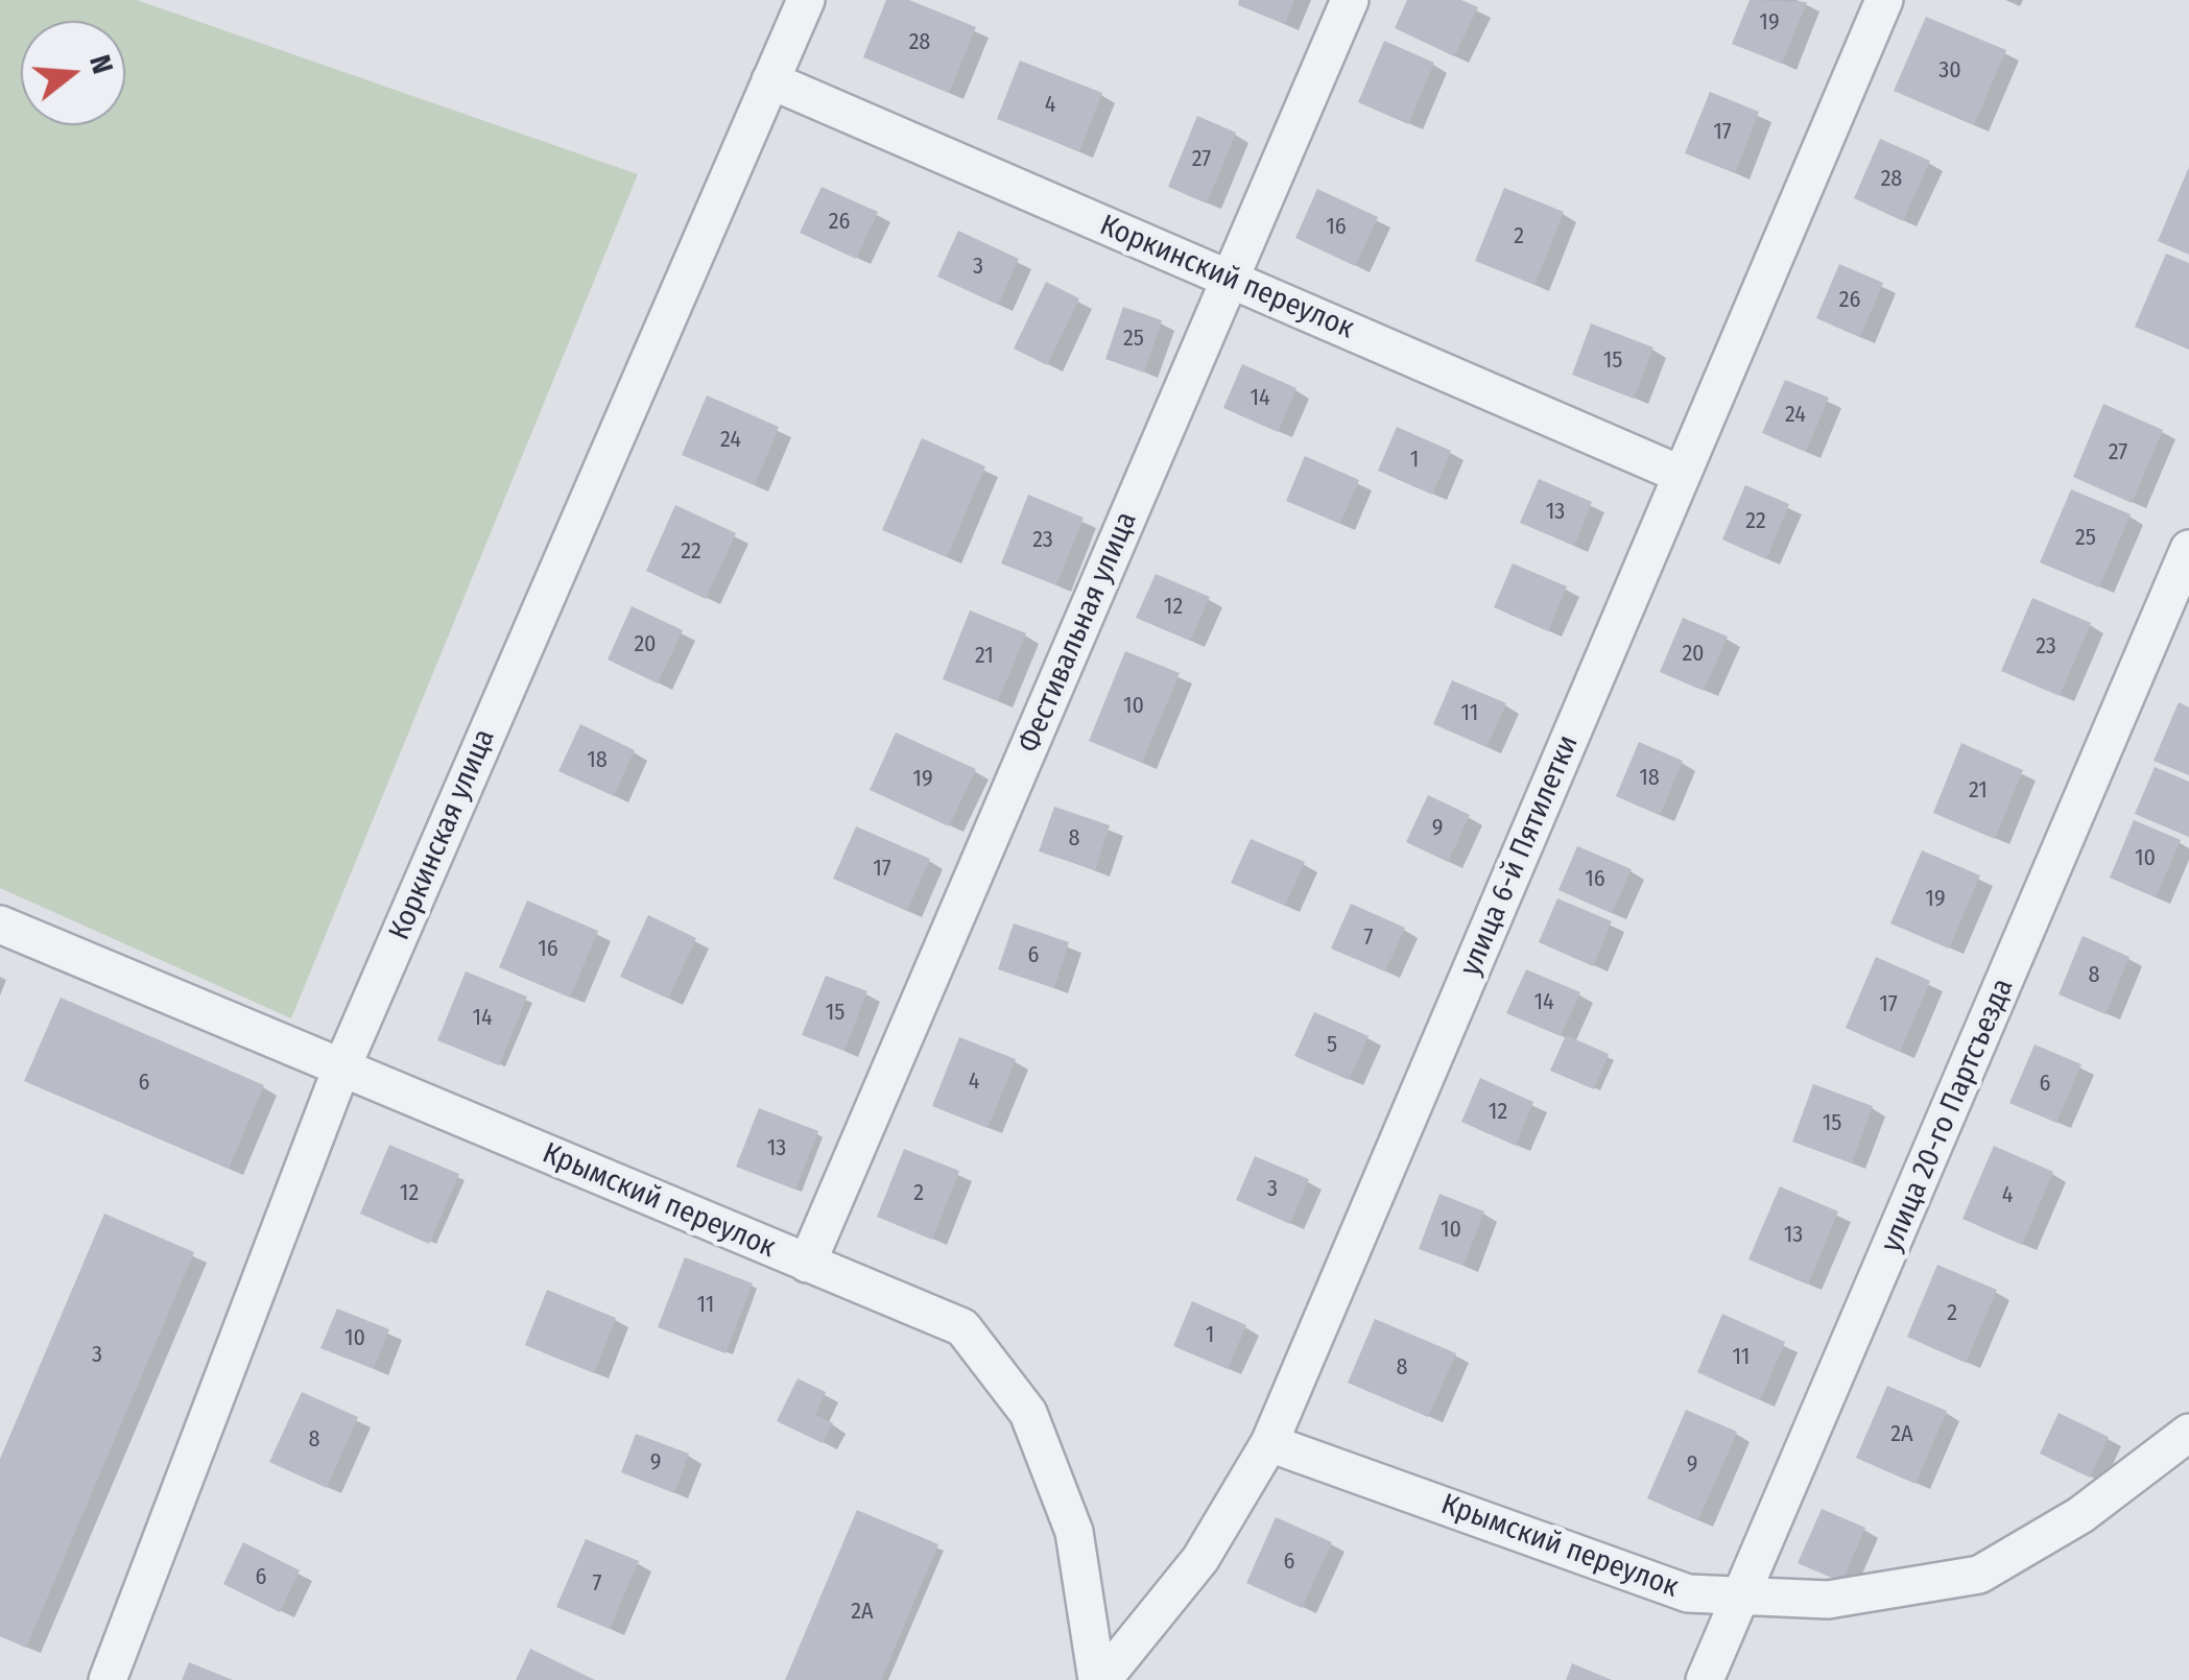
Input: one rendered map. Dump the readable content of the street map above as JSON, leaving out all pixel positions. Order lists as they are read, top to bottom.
{
  "streets": {
    "street": [
      "Коркинский переулок",
      "Фестивальная улица",
      "Коркинская улица",
      "улица 6-й Пятилетки",
      "улица 20-го Партсъезда",
      "Крымский переулок"
    ]
  },
  "crossings": [
    ["Коркинский переулок", "Фестивальная улица"],
    ["Коркинский переулок", "Коркинская улица"],
    ["Коркинский переулок", "улица 6-й Пятилетки"],
    ["Фестивальная улица", "Крымский переулок"],
    ["Коркинская улица", "Крымский переулок"],
    ["улица 6-й Пятилетки", "Крымский переулок"],
    ["улица 20-го Партсъезда", "Крымский переулок"]
  ],
  "house_numbers": [
    "19",
    "28",
    "30",
    "4",
    "17",
    "27",
    "28",
    "26",
    "16",
    "2",
    "3",
    "26",
    "25",
    "15",
    "14",
    "24",
    "24",
    "27",
    "1",
    "13",
    "22",
    "25",
    "23",
    "22",
    "12",
    "20",
    "23",
    "20",
    "21",
    "10",
    "11",
    "18",
    "18",
    "19",
    "21",
    "9",
    "8",
    "10",
    "17",
    "16",
    "19",
    "7",
    "16",
    "6",
    "8",
    "14",
    "17",
    "15",
    "14",
    "5",
    "4",
    "6",
    "6",
    "12",
    "15",
    "13",
    "3",
    "12",
    "2",
    "4",
    "10",
    "13",
    "11",
    "2",
    "1",
    "10",
    "3",
    "11",
    "8",
    "2А",
    "8",
    "9",
    "9",
    "6",
    "6",
    "7",
    "2A"
  ],
  "north": "right"
}
